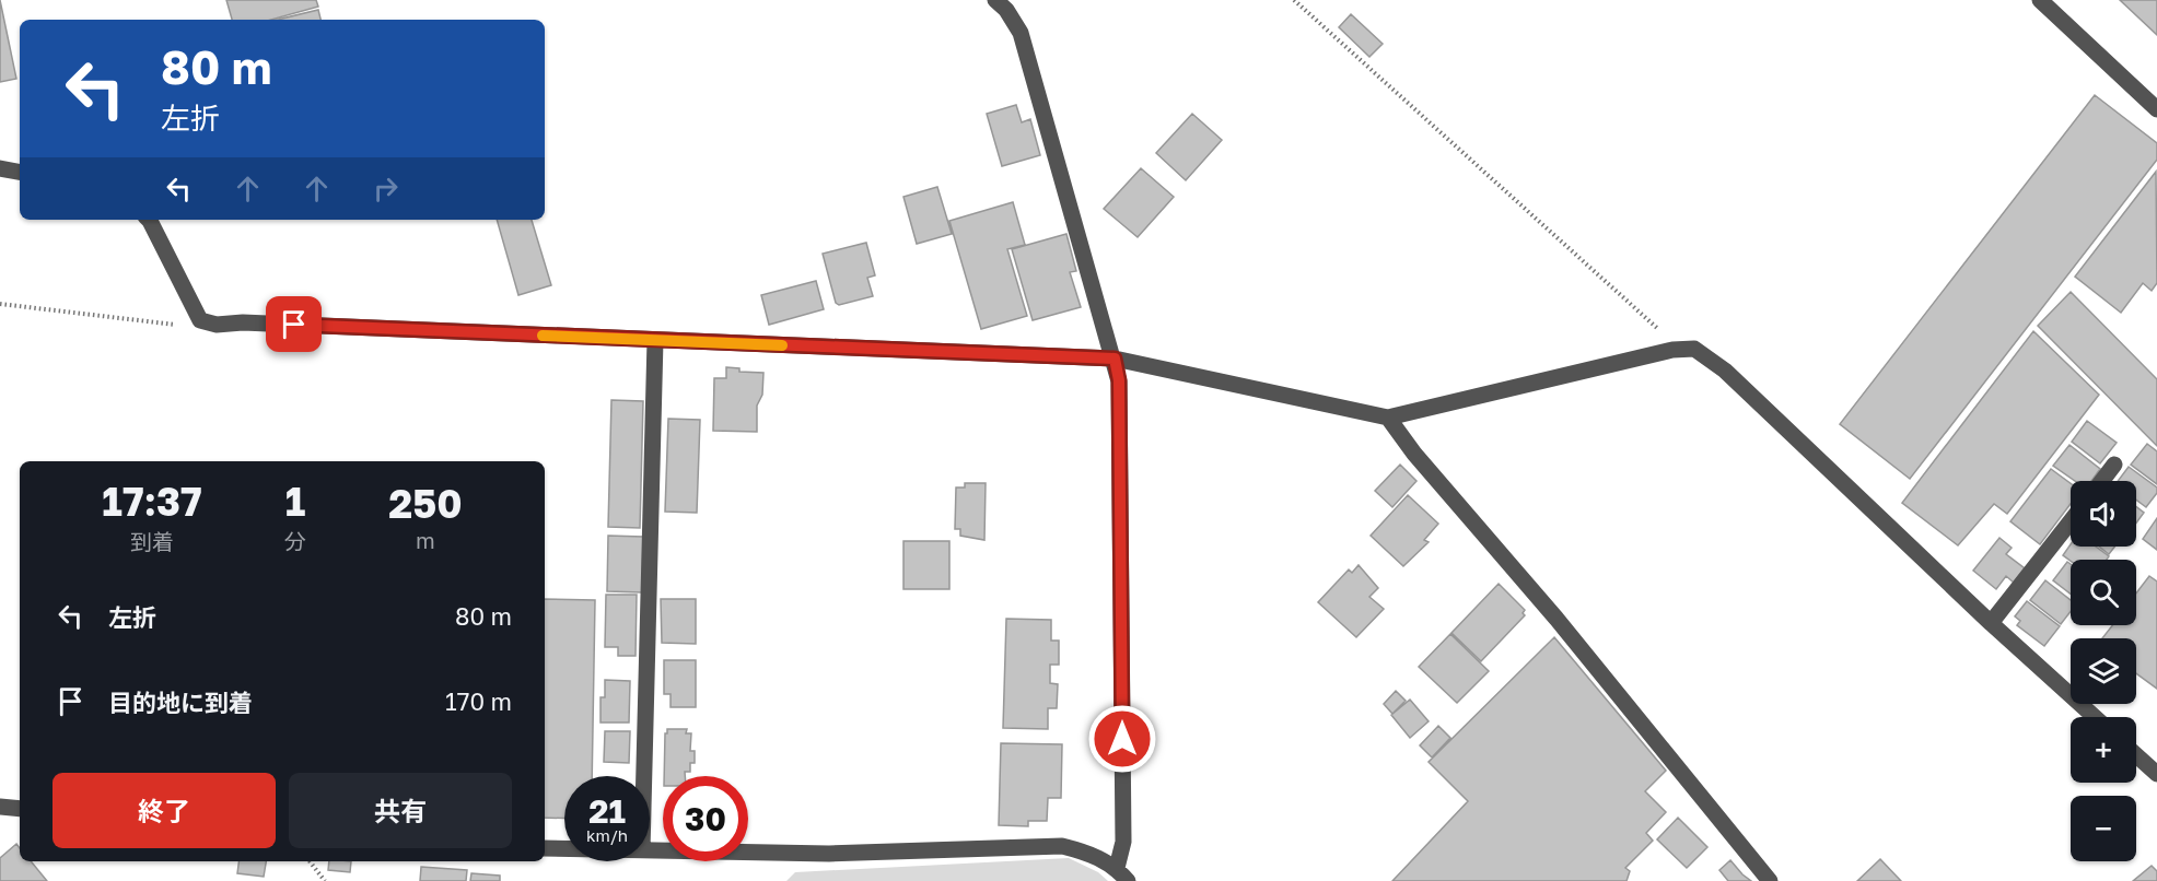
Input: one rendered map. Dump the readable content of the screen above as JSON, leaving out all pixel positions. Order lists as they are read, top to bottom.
{
  "page": {
    "turn": ["80 m", "左折"],
    "eta": [
      "17:37",
      "到着",
      "1",
      "分",
      "250",
      "m"
    ],
    "map_buttons": ["+", "−"],
    "list": [
      {
        "name": "左折",
        "value": "80 m"
      },
      {
        "name": "目的地に到着",
        "value": "170 m"
      }
    ],
    "buttons": ["終了", "共有"],
    "speed": "21 km/h",
    "limit": "30"
  }
}
